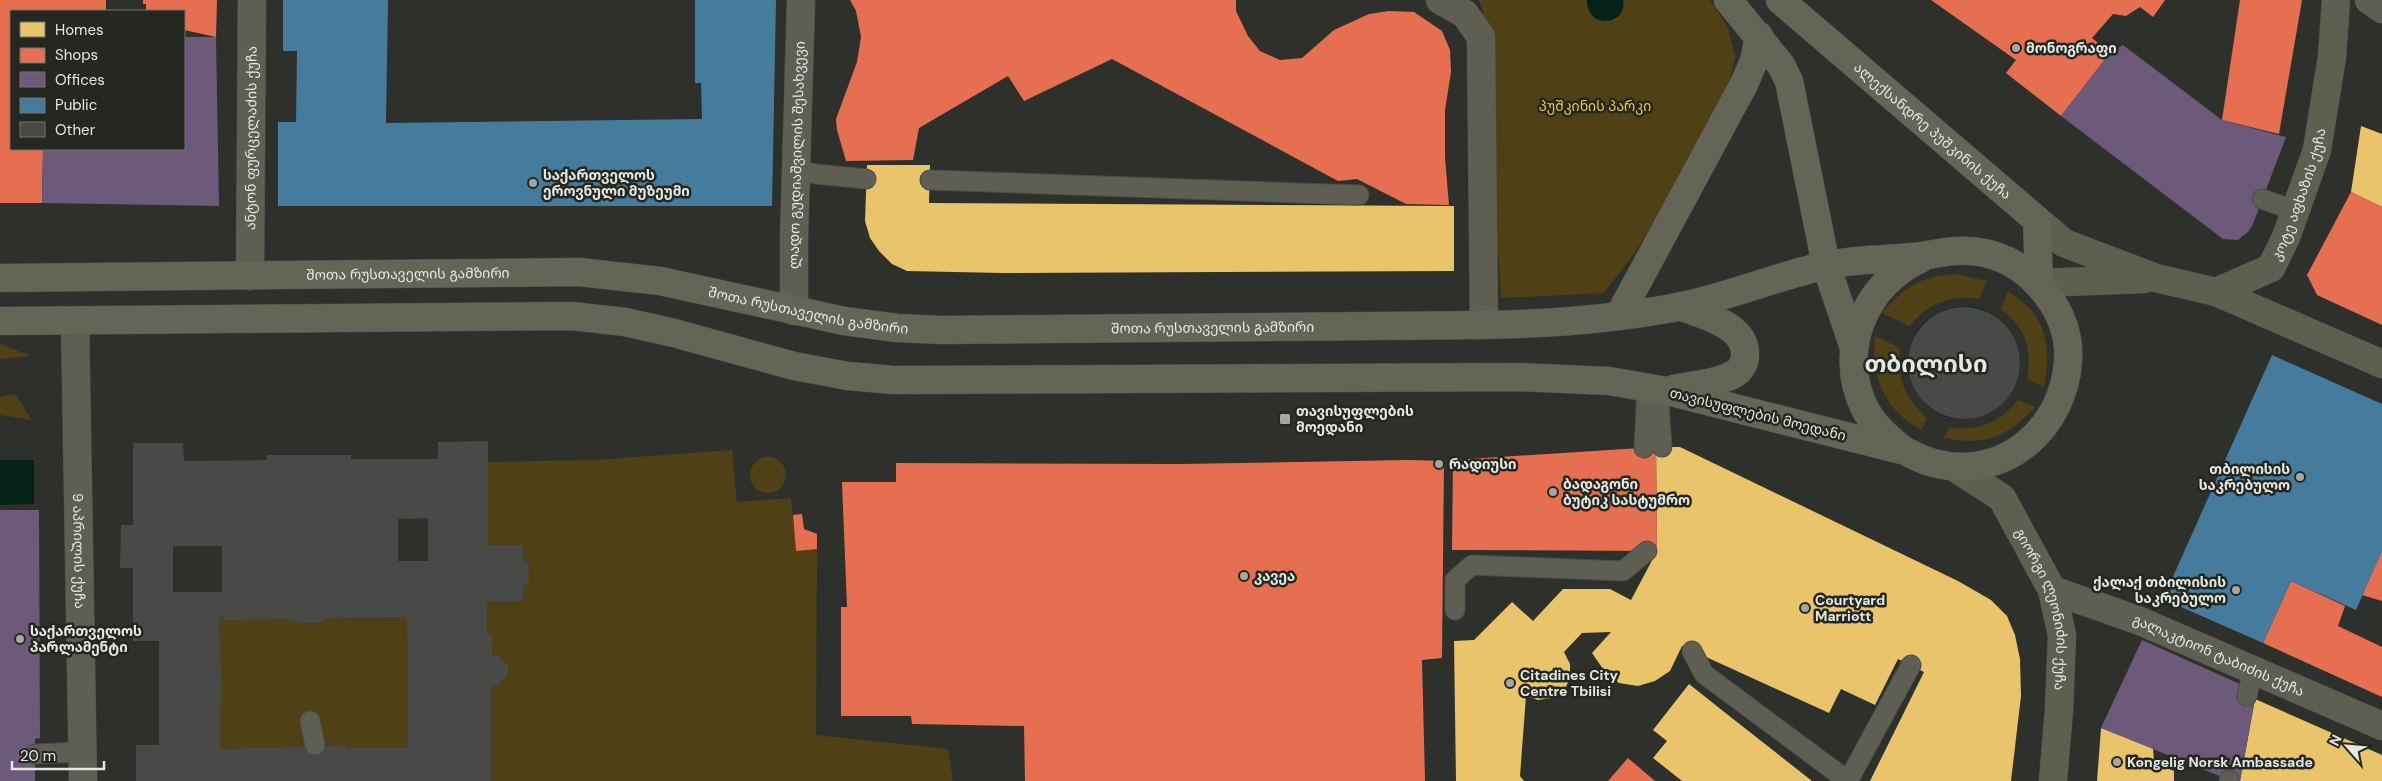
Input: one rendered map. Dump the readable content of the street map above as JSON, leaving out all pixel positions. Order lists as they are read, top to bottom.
{
  "streets": {
    "main road": [
      "ალექსანდრე პუშკინის ქუჩა",
      "კოტე აფხაზის ქუჩა",
      "შოთა რუსთაველის გამზირი",
      "თავისუფლების მოედანი",
      "გიორგი ლეონიძის ქუჩა"
    ],
    "street": [
      "ანტონ ფურცელაძის ქუჩა",
      "ლადო გუდიაშვილის შესახვევი",
      "9 აპრილის ქუჩა",
      "გალაკტიონ ტაბიძის ქუჩა"
    ]
  },
  "crossings": [
    ["ანტონ ფურცელაძის ქუჩა", "შოთა რუსთაველის გამზირი"],
    ["ლადო გუდიაშვილის შესახვევი", "შოთა რუსთაველის გამზირი"],
    ["შოთა რუსთაველის გამზირი", "თავისუფლების მოედანი"],
    ["თავისუფლების მოედანი", "9 აპრილის ქუჩა"],
    ["თავისუფლების მოედანი", "გიორგი ლეონიძის ქუჩა"],
    ["გიორგი ლეონიძის ქუჩა", "გალაკტიონ ტაბიძის ქუჩა"]
  ],
  "districts": ["თბილისი"],
  "parks": ["პუშკინის პარკი"],
  "places": {
    "other": [
      "მონოგრაფი",
      "საქართველოს ეროვნული მუზეუმი",
      "რადიუსი",
      "თბილისის საკრებულო",
      "ბადაგონი ბუტიკ სასტუმრო",
      "კავეა",
      "ქალაქ თბილისის საკრებულო",
      "Courtyard Marriott",
      "საქართველოს პარლამენტი",
      "Citadines City Centre Tbilisi",
      "Kongelig Norsk Ambassade"
    ],
    "transit": ["თავისუფლების მოედანი"]
  },
  "legend": [
    "Homes",
    "Shops",
    "Offices",
    "Public",
    "Other"
  ],
  "scale_bar": "20 m",
  "north": "top left"
}
